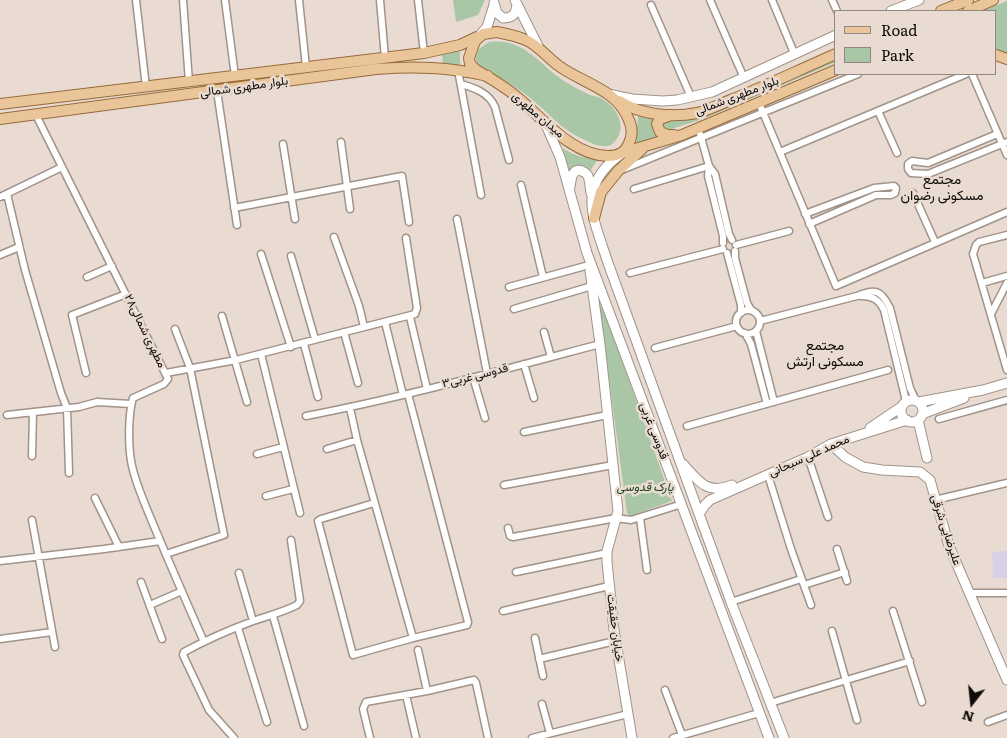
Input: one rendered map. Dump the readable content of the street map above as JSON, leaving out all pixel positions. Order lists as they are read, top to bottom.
{
  "streets": {
    "main road": [
      "بلوار مطهرى شمالى",
      "بلوار مطهری شمالی",
      "میدان مطهری",
      "قدوسی غربی",
      "محمد علی سبحانی",
      "علیرضایی شرقی",
      "خیابان حقیقت"
    ],
    "street": ["مطهرى شمالى۲۸", "قدوسی غربی۳"]
  },
  "crossings": [
    ["بلوار مطهرى شمالى", "میدان مطهری"],
    ["بلوار مطهرى شمالى", "مطهرى شمالى۲۸"],
    ["بلوار مطهری شمالی", "میدان مطهری"],
    ["میدان مطهری", "قدوسی غربی"],
    ["قدوسی غربی۳", "خیابان حقیقت"],
    ["قدوسی غربی", "محمد علی سبحانی"],
    ["قدوسی غربی", "خیابان حقیقت"],
    ["محمد علی سبحانی", "علیرضایی شرقی"]
  ],
  "districts": ["مجتمع مسکونی رضوان", "مجتمع مسکونی ارتش"],
  "parks": ["پارک قدوسی"],
  "legend": ["Road", "Park"],
  "north": "bottom"
}
